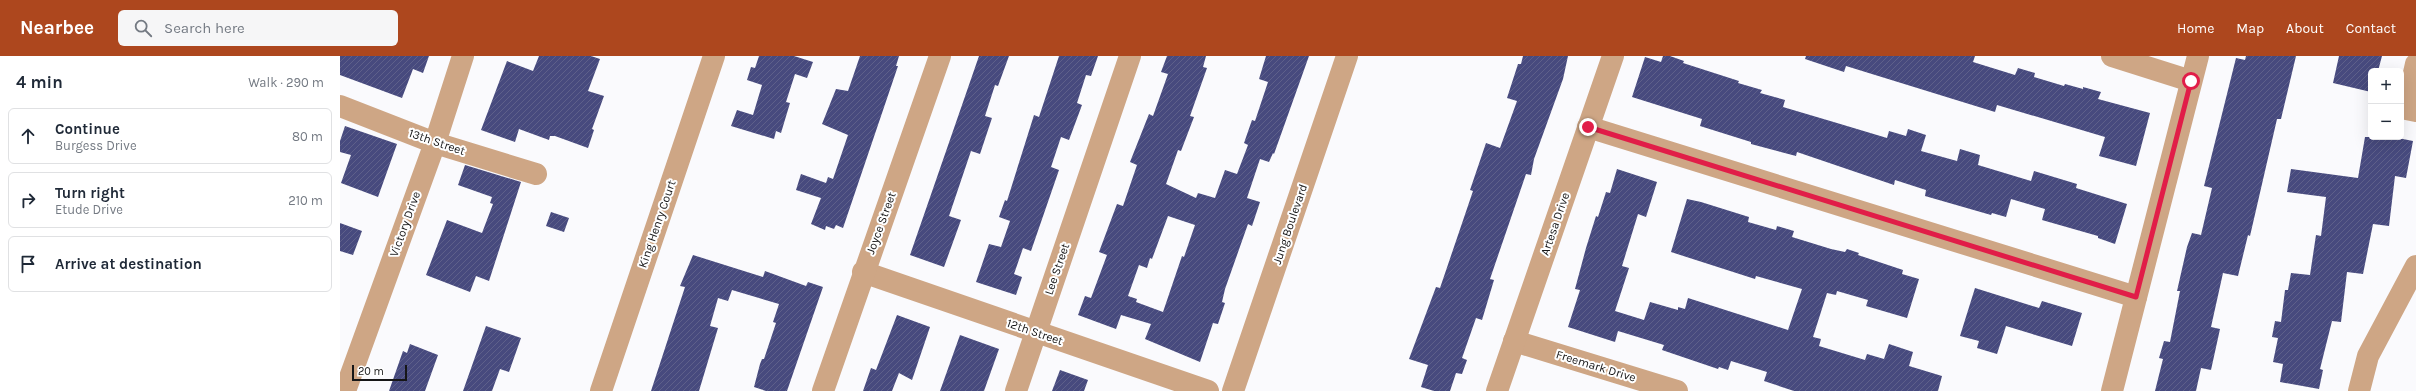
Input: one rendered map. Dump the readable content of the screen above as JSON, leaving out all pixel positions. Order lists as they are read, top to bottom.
{
  "streets": {
    "street": [
      "13th Street",
      "Joyce Street",
      "Victory Drive",
      "King Henry Court",
      "Jung Boulevard",
      "Artesa Drive",
      "Lee Street",
      "12th Street",
      "Freemark Drive"
    ]
  },
  "crossings": [
    ["13th Street", "Victory Drive"],
    ["Joyce Street", "12th Street"],
    ["Artesa Drive", "Freemark Drive"],
    ["Lee Street", "12th Street"]
  ],
  "scale_bar": "20 m",
  "page": {
    "header": "Nearbee",
    "search": "Search here",
    "nav": [
      "Home",
      "Map",
      "About",
      "Contact"
    ],
    "heading": ["4 min", "Walk · 290 m"],
    "map_buttons": ["+", "−"],
    "list": [
      ["Continue", "Burgess Drive", "80 m"],
      ["Turn right", "Etude Drive", "210 m"],
      "Arrive at destination"
    ],
    "scale": "20 m"
  }
}
